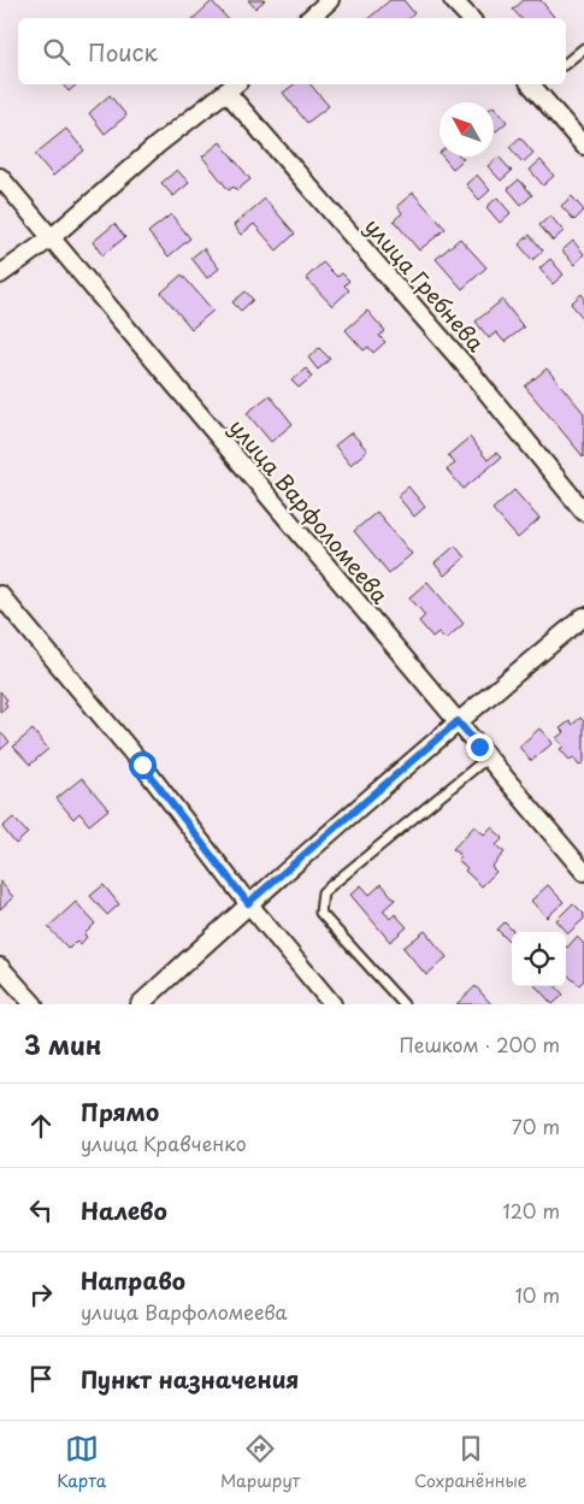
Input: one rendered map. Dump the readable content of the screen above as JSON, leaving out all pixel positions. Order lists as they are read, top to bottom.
{
  "streets": {
    "street": ["улица Гребнева", "улица Варфоломеева"]
  },
  "north": "top left",
  "page": {
    "search": "Поиск",
    "heading": ["3 мин", "Пешком · 200 m"],
    "list": [
      ["Прямо", "улица Кравченко", "70 m"],
      ["Налево", "120 m"],
      ["Направо", "улица Варфоломеева", "10 m"],
      "Пункт назначения"
    ],
    "nav": ["Карта", "Маршрут", "Сохранённые"]
  }
}
